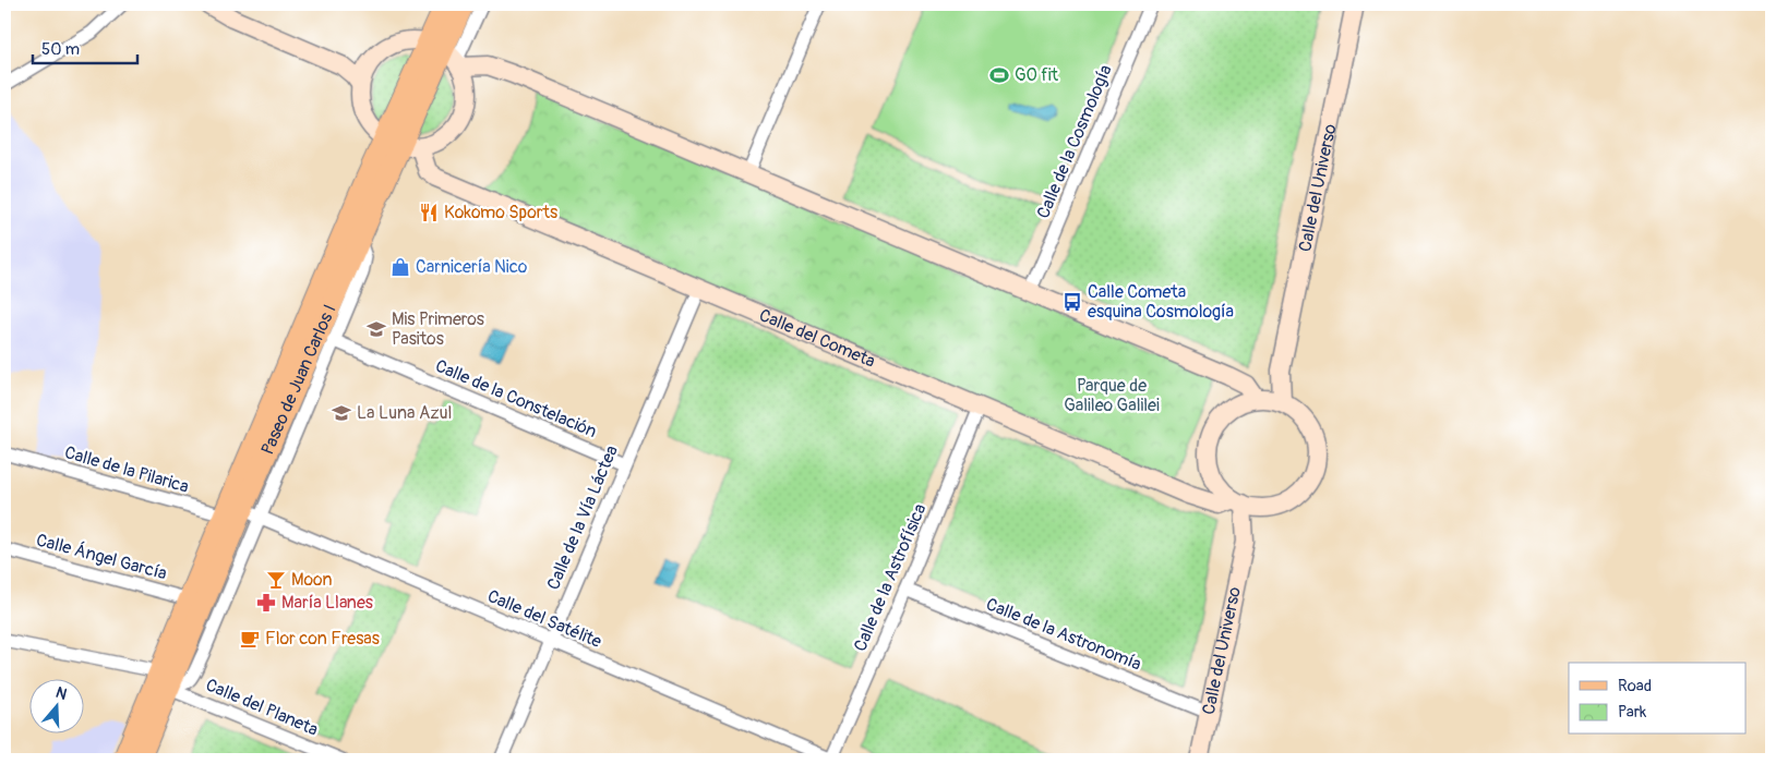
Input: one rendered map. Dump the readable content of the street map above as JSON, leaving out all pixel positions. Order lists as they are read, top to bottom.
{
  "streets": {
    "main road": ["Paseo de Juan Carlos I"],
    "street": [
      "Calle de la Cosmología",
      "Calle del Universo",
      "Calle del Cometa",
      "Calle de la Constelación",
      "Calle de la Pilarica",
      "Calle de la Vía Láctea",
      "Calle Ángel García",
      "Calle de la Astrofísica",
      "Calle del Satélite",
      "Calle de la Astronomía",
      "Calle del Planeta"
    ]
  },
  "crossings": [
    ["Calle del Universo", "Calle del Cometa"],
    ["Calle del Universo", "Calle de la Astronomía"],
    ["Calle del Cometa", "Paseo de Juan Carlos I"],
    ["Calle del Cometa", "Calle de la Vía Láctea"],
    ["Calle del Cometa", "Calle de la Astrofísica"],
    ["Paseo de Juan Carlos I", "Calle de la Pilarica"],
    ["Paseo de Juan Carlos I", "Calle Ángel García"],
    ["Paseo de Juan Carlos I", "Calle del Satélite"],
    ["Paseo de Juan Carlos I", "Calle del Planeta"],
    ["Calle de la Constelación", "Calle de la Vía Láctea"],
    ["Calle de la Pilarica", "Calle del Satélite"],
    ["Calle de la Vía Láctea", "Calle del Satélite"],
    ["Calle de la Astrofísica", "Calle del Satélite"],
    ["Calle de la Astrofísica", "Calle de la Astronomía"]
  ],
  "parks": ["Parque de Galileo Galilei"],
  "places": {
    "sports": ["GO fit"],
    "restaurant": ["Kokomo Sports"],
    "shop": ["Carnicería Nico"],
    "bus stop": ["Calle Cometa esquina Cosmología"],
    "school or university": ["Mis Primeros Pasitos", "La Luna Azul"],
    "bar": ["Moon"],
    "pharmacy": ["María Llanes"],
    "cafe": ["Flor con Fresas"]
  },
  "legend": ["Road", "Park"],
  "scale_bar": "50 m",
  "north": "top"
}
